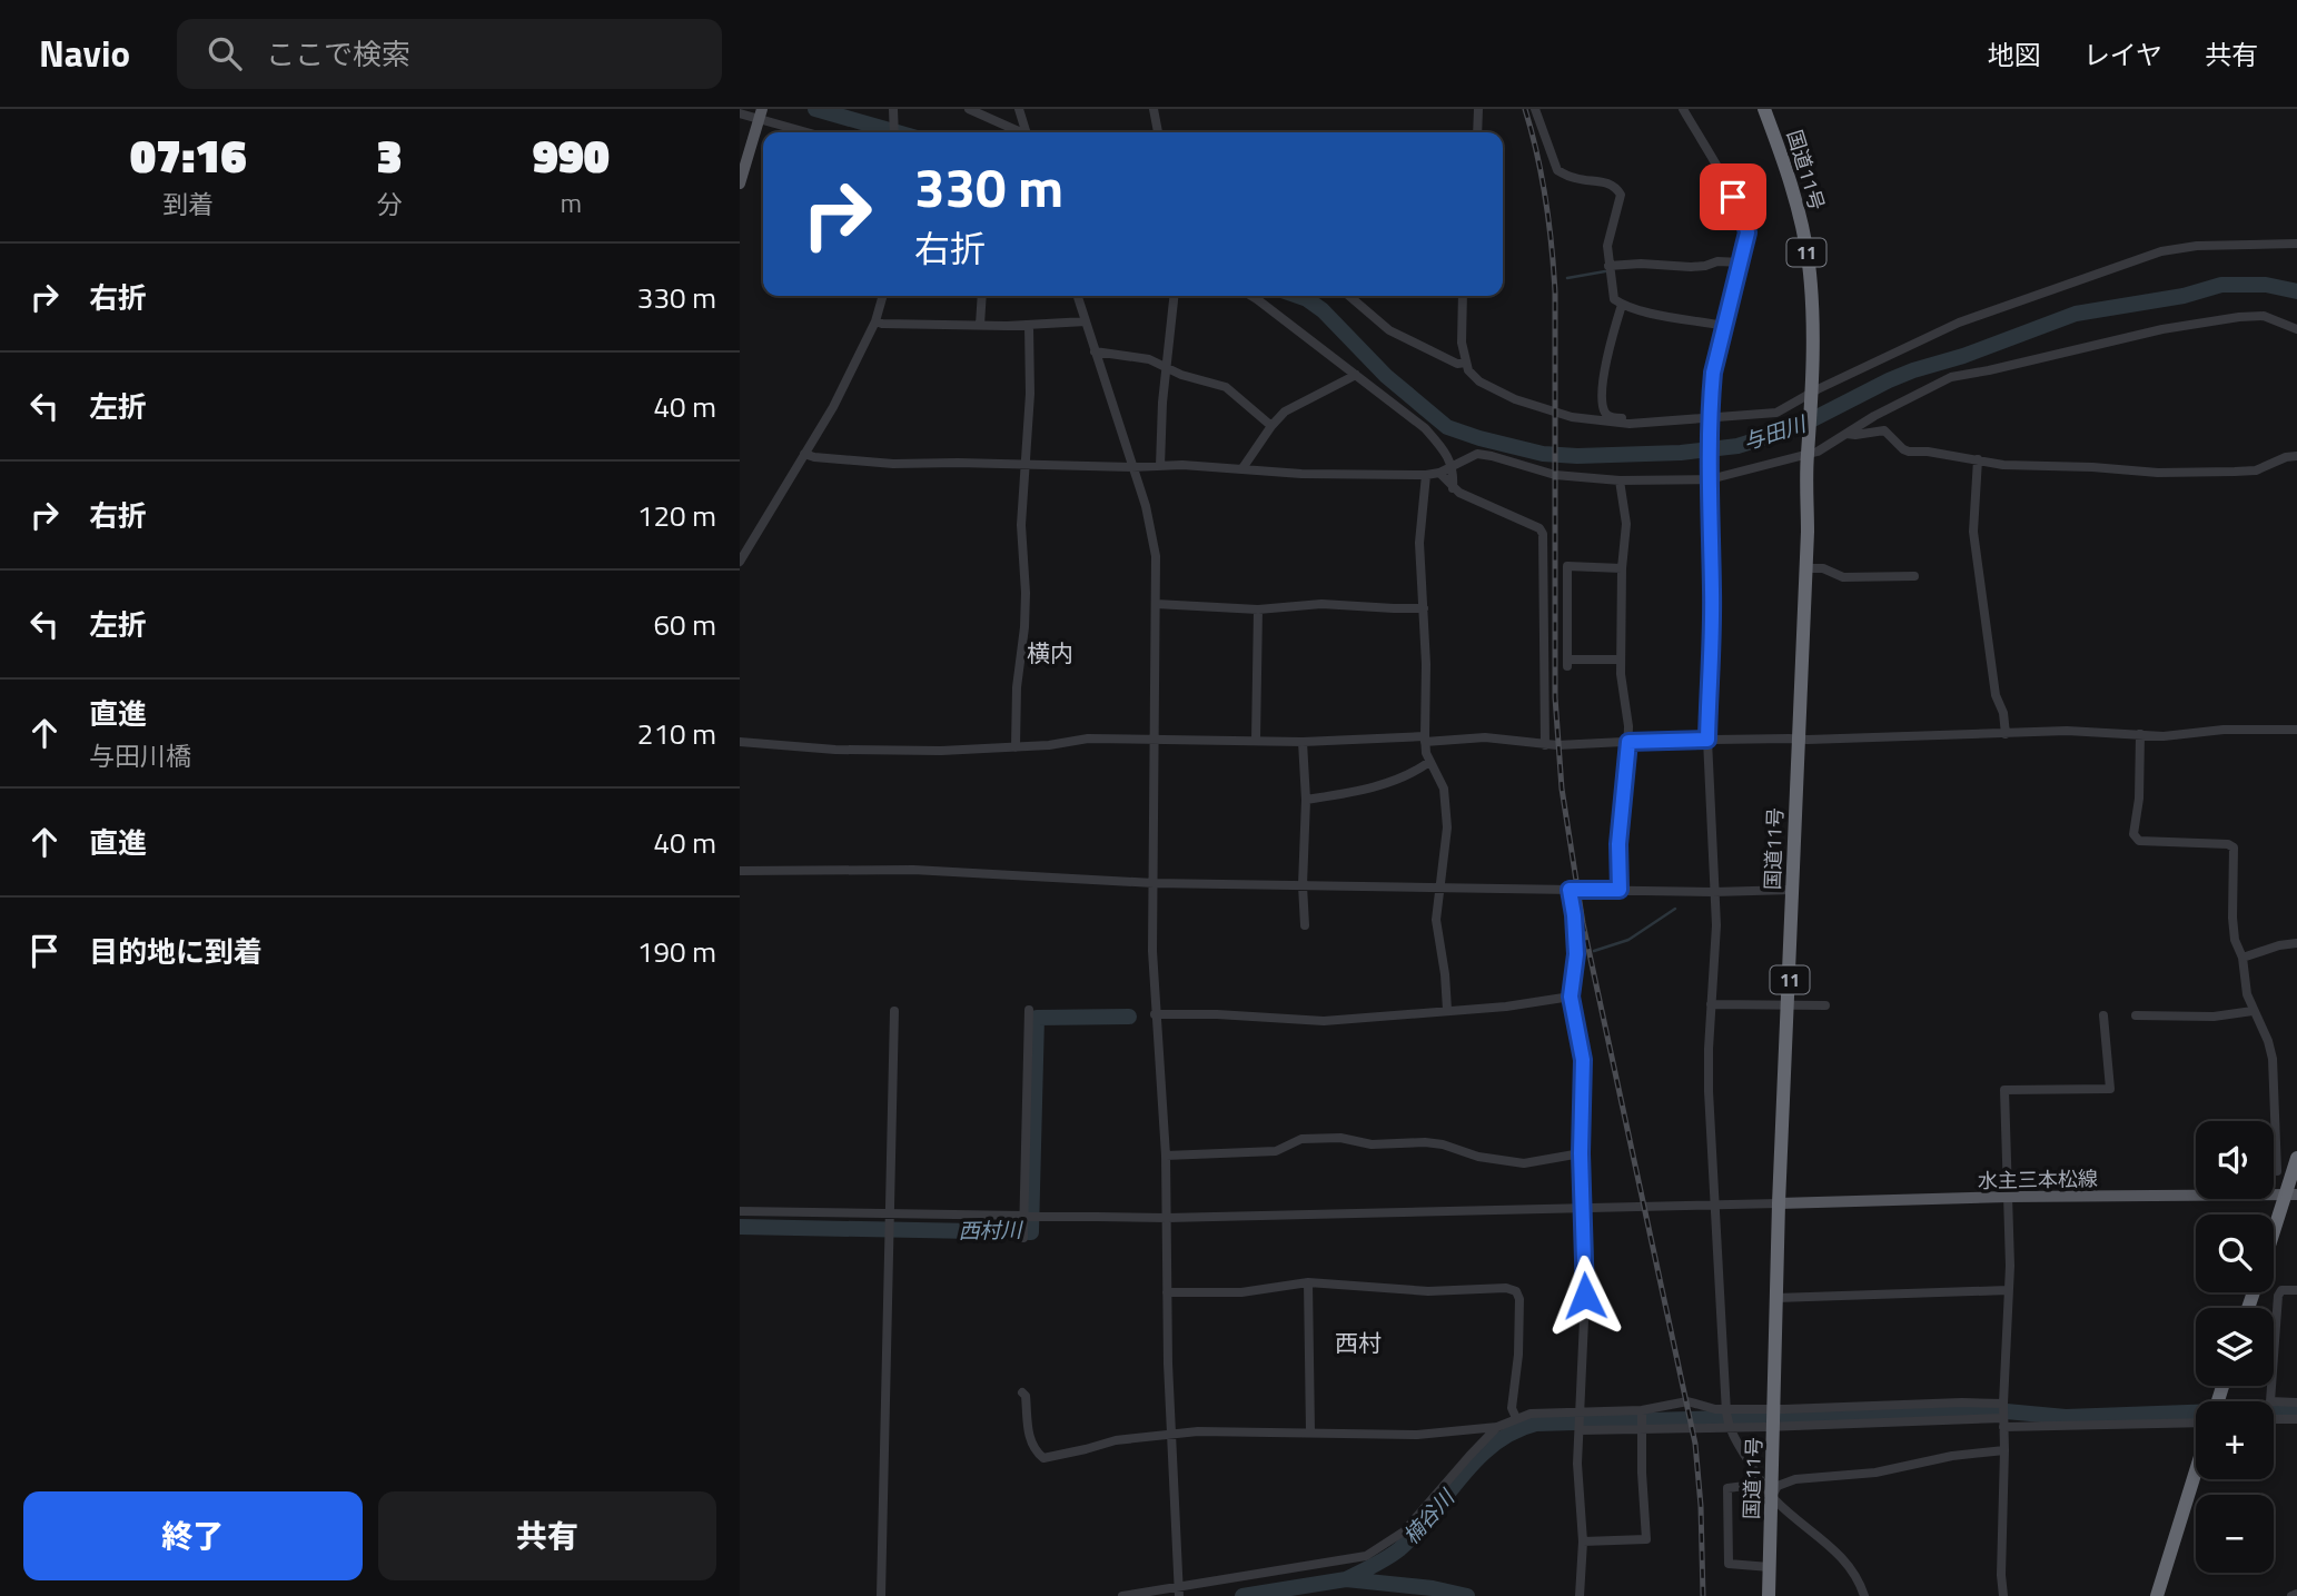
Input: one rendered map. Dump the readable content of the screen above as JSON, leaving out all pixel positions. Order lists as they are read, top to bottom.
{
  "streets": {
    "highway": ["国道11号", "11"],
    "main road": ["水主三本松線"]
  },
  "crossings": [
    ["国道11号", "水主三本松線"]
  ],
  "districts": ["横内", "西村"],
  "water": ["与田川", "西村川", "楠谷川"],
  "page": {
    "header": "Navio",
    "search": "ここで検索",
    "nav": ["地図", "レイヤ", "共有"],
    "eta": [
      "07:16",
      "到着",
      "3",
      "分",
      "990",
      "m"
    ],
    "turn": ["330 m", "右折"],
    "list": [
      {
        "name": "右折",
        "value": "330 m"
      },
      {
        "name": "左折",
        "value": "40 m"
      },
      {
        "name": "右折",
        "value": "120 m"
      },
      {
        "name": "左折",
        "value": "60 m"
      },
      {
        "name": "直進",
        "note": "与田川橋",
        "value": "210 m"
      },
      {
        "name": "直進",
        "value": "40 m"
      },
      {
        "name": "目的地に到着",
        "value": "190 m"
      }
    ],
    "map_buttons": ["+", "−"],
    "buttons": ["終了", "共有"]
  }
}
